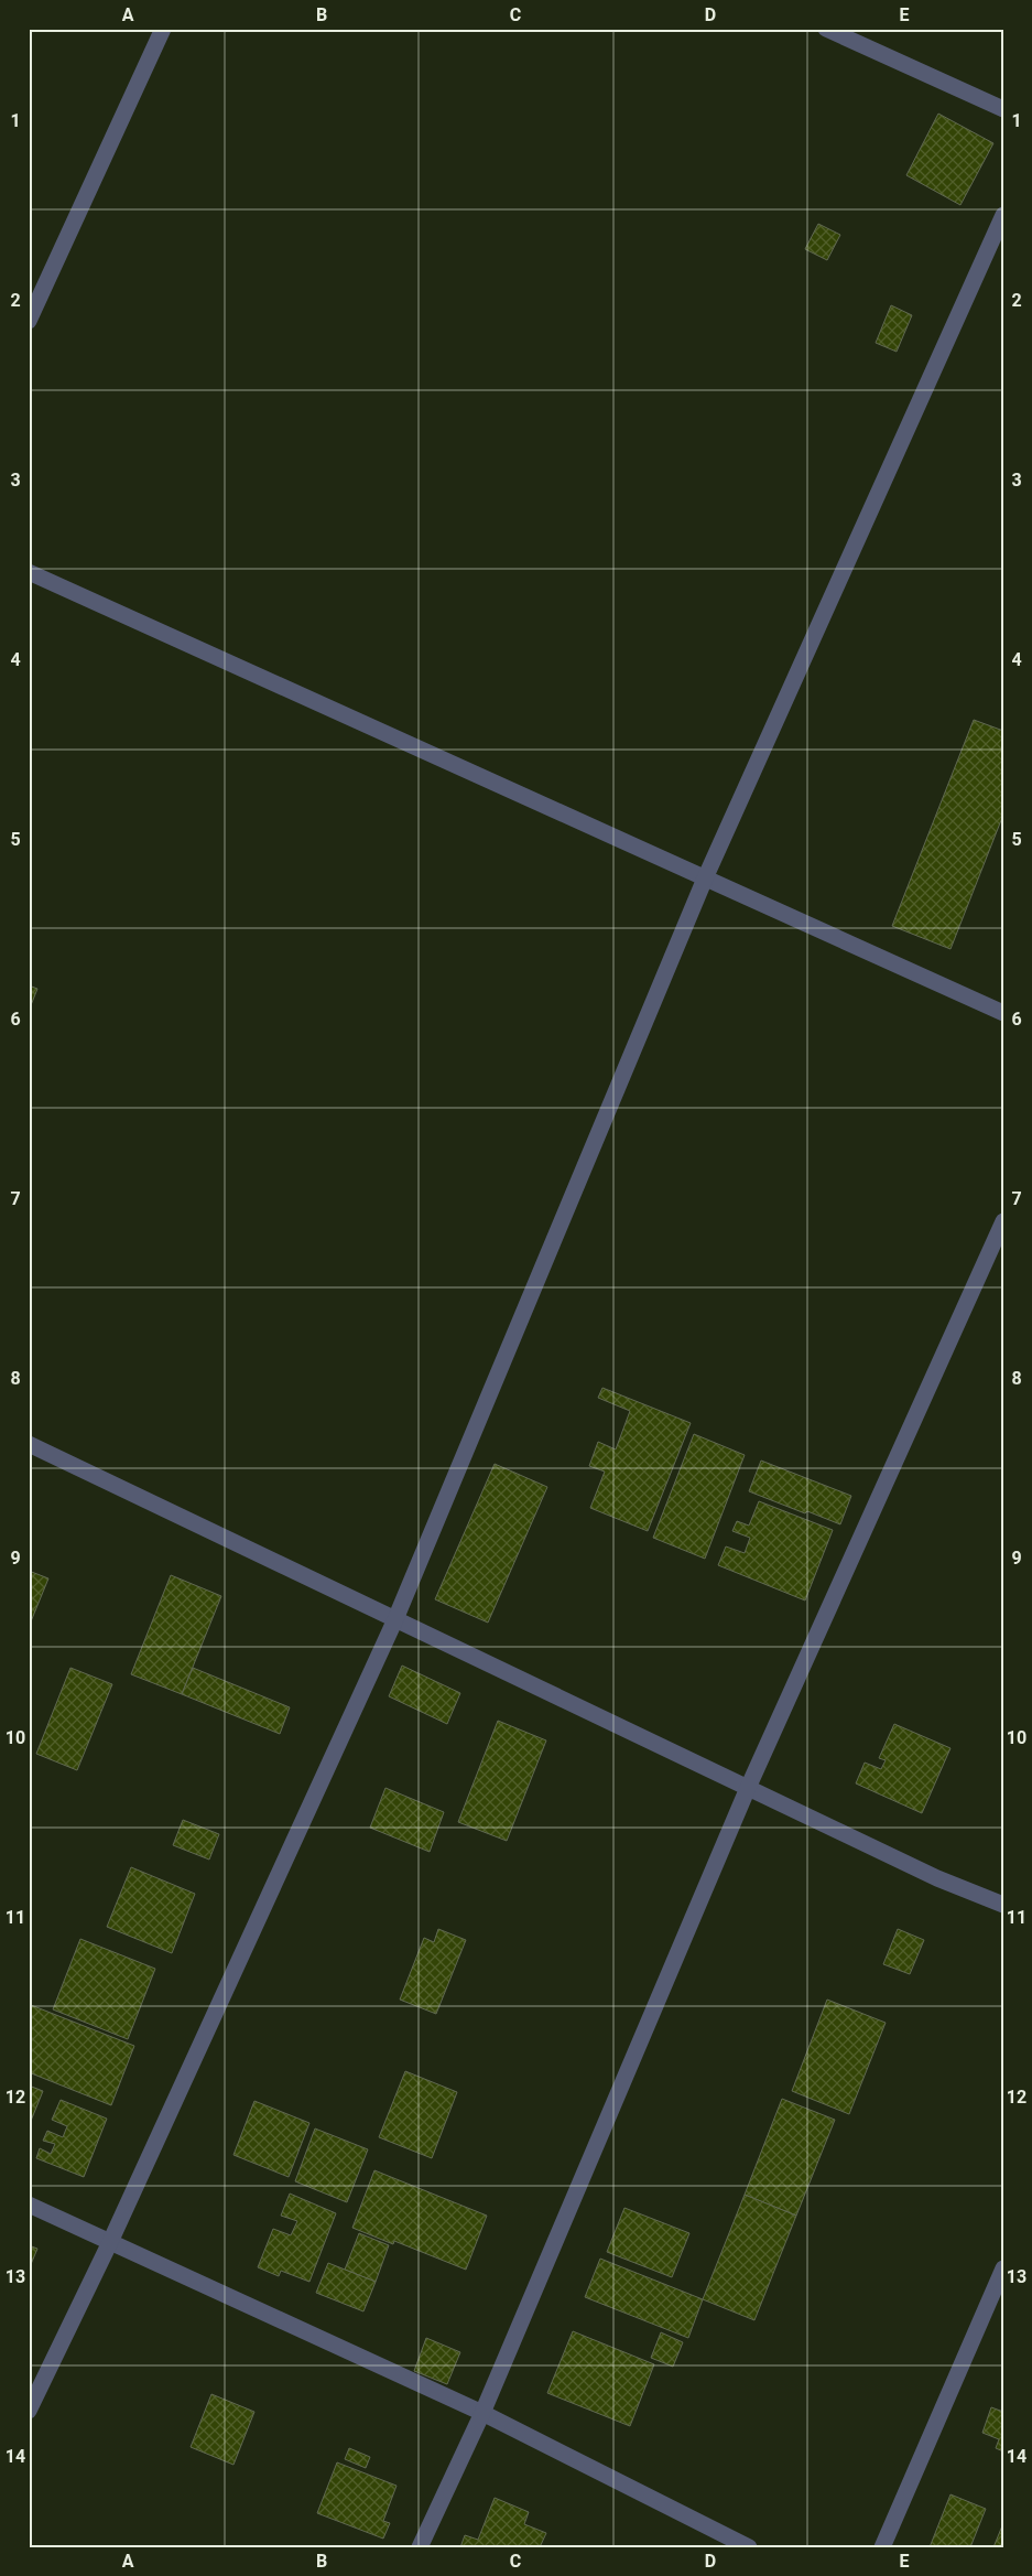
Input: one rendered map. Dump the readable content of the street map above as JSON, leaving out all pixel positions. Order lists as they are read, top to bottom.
{
  "grid": {
    "columns": [
      "A",
      "B",
      "C",
      "D",
      "E"
    ],
    "rows": [
      "1",
      "2",
      "3",
      "4",
      "5",
      "6",
      "7",
      "8",
      "9",
      "10",
      "11",
      "12",
      "13",
      "14"
    ]
  }
}
